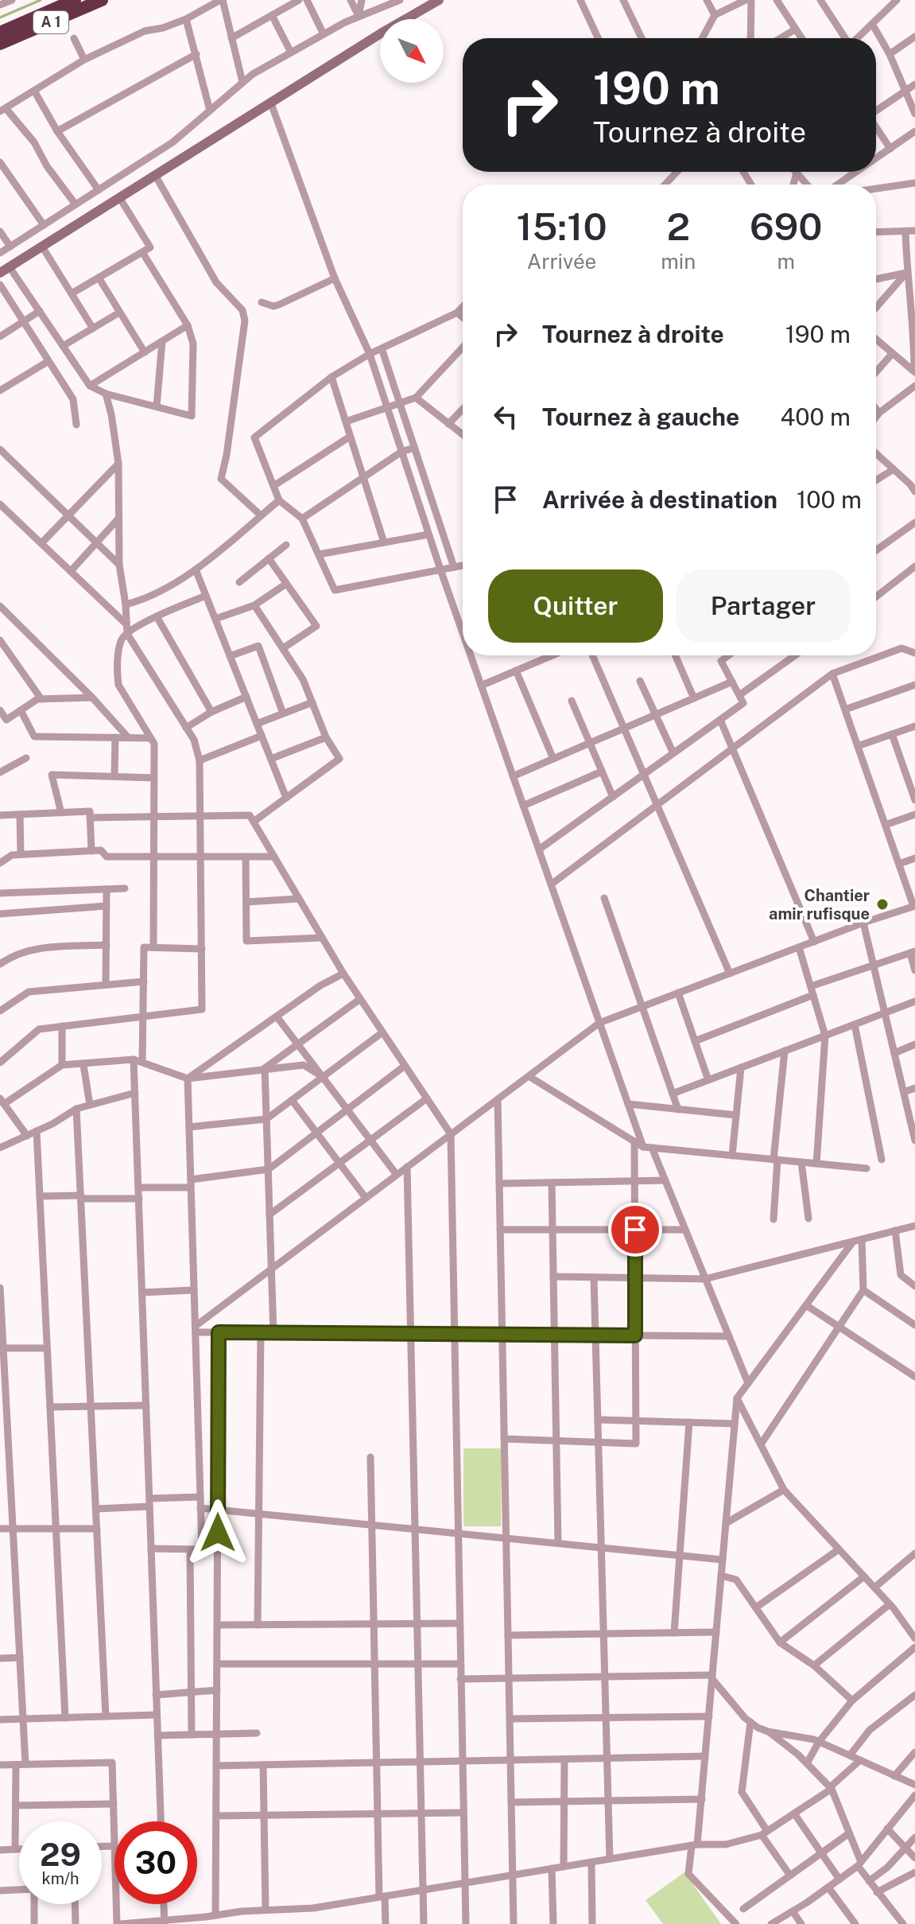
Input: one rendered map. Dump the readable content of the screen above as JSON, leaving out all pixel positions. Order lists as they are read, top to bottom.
{
  "streets": {
    "highway": ["A 1"]
  },
  "places": ["Chantier amir rufisque"],
  "north": "bottom right",
  "page": {
    "turn": ["190 m", "Tournez à droite"],
    "eta": [
      "15:10",
      "Arrivée",
      "2",
      "min",
      "690",
      "m"
    ],
    "list": [
      {
        "name": "Tournez à droite",
        "value": "190 m"
      },
      {
        "name": "Tournez à gauche",
        "value": "400 m"
      },
      {
        "name": "Arrivée à destination",
        "value": "100 m"
      }
    ],
    "buttons": ["Quitter", "Partager"],
    "speed": "29 km/h",
    "limit": "30"
  }
}
